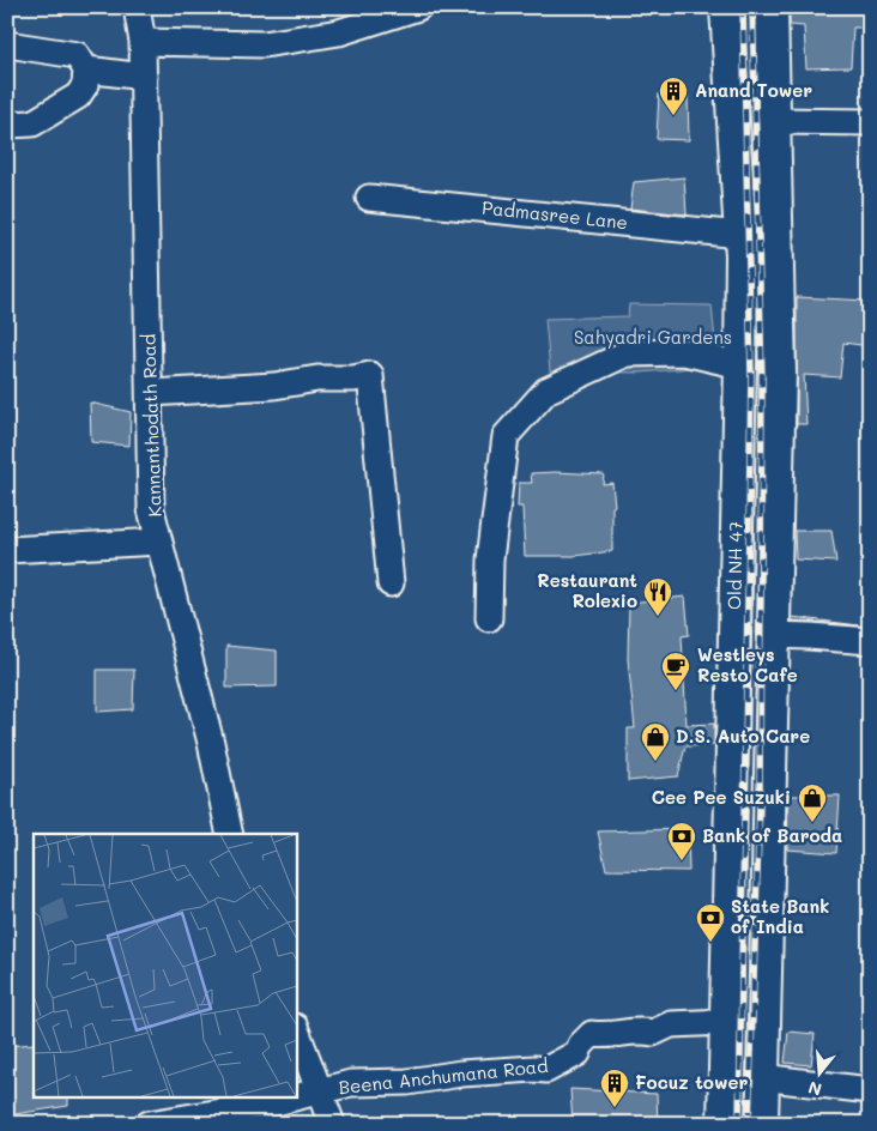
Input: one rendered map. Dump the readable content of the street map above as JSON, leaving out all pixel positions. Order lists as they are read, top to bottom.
{
  "streets": {
    "main road": ["Old NH 47"],
    "street": ["Padmasree Lane", "Kannanthodath Road", "Beena Anchumana Road"]
  },
  "crossings": [
    ["Padmasree Lane", "Old NH 47"],
    ["Old NH 47", "Beena Anchumana Road"]
  ],
  "parks": ["Sahyadri Gardens"],
  "places": {
    "building": ["Anand Tower", "Focuz tower"],
    "restaurant": ["Restaurant Rolexio"],
    "cafe": ["Westleys Resto Cafe"],
    "shop": ["D.S. Auto Care", "Cee Pee Suzuki"],
    "bank": ["Bank of Baroda", "State Bank of India"]
  },
  "north": "bottom"
}
